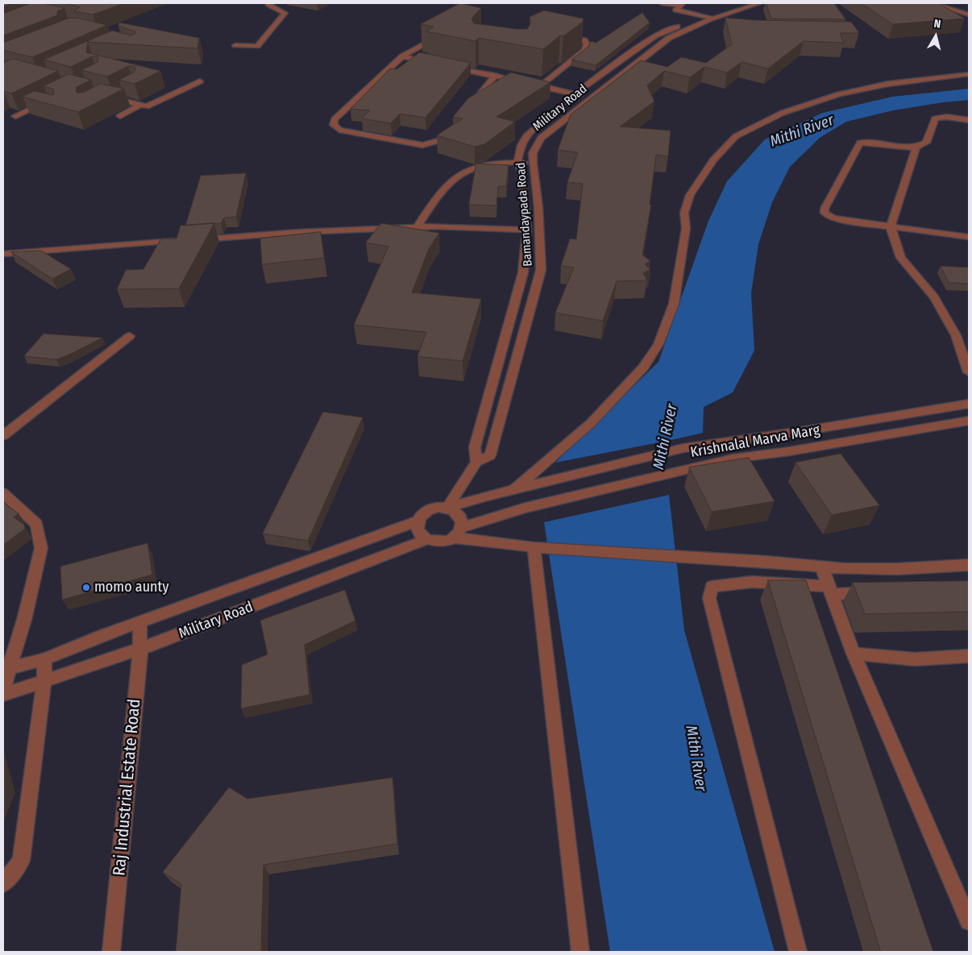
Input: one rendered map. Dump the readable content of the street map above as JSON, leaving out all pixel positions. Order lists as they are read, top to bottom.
{
  "streets": {
    "street": [
      "Military Road",
      "Bamandaypada Road",
      "Krishnalal Marva Marg",
      "Raj Industrial Estate Road"
    ]
  },
  "crossings": [
    ["Military Road", "Bamandaypada Road"],
    ["Military Road", "Krishnalal Marva Marg"],
    ["Military Road", "Raj Industrial Estate Road"]
  ],
  "water": ["Mithi River"],
  "places": ["momo aunty"],
  "north": "top"
}
